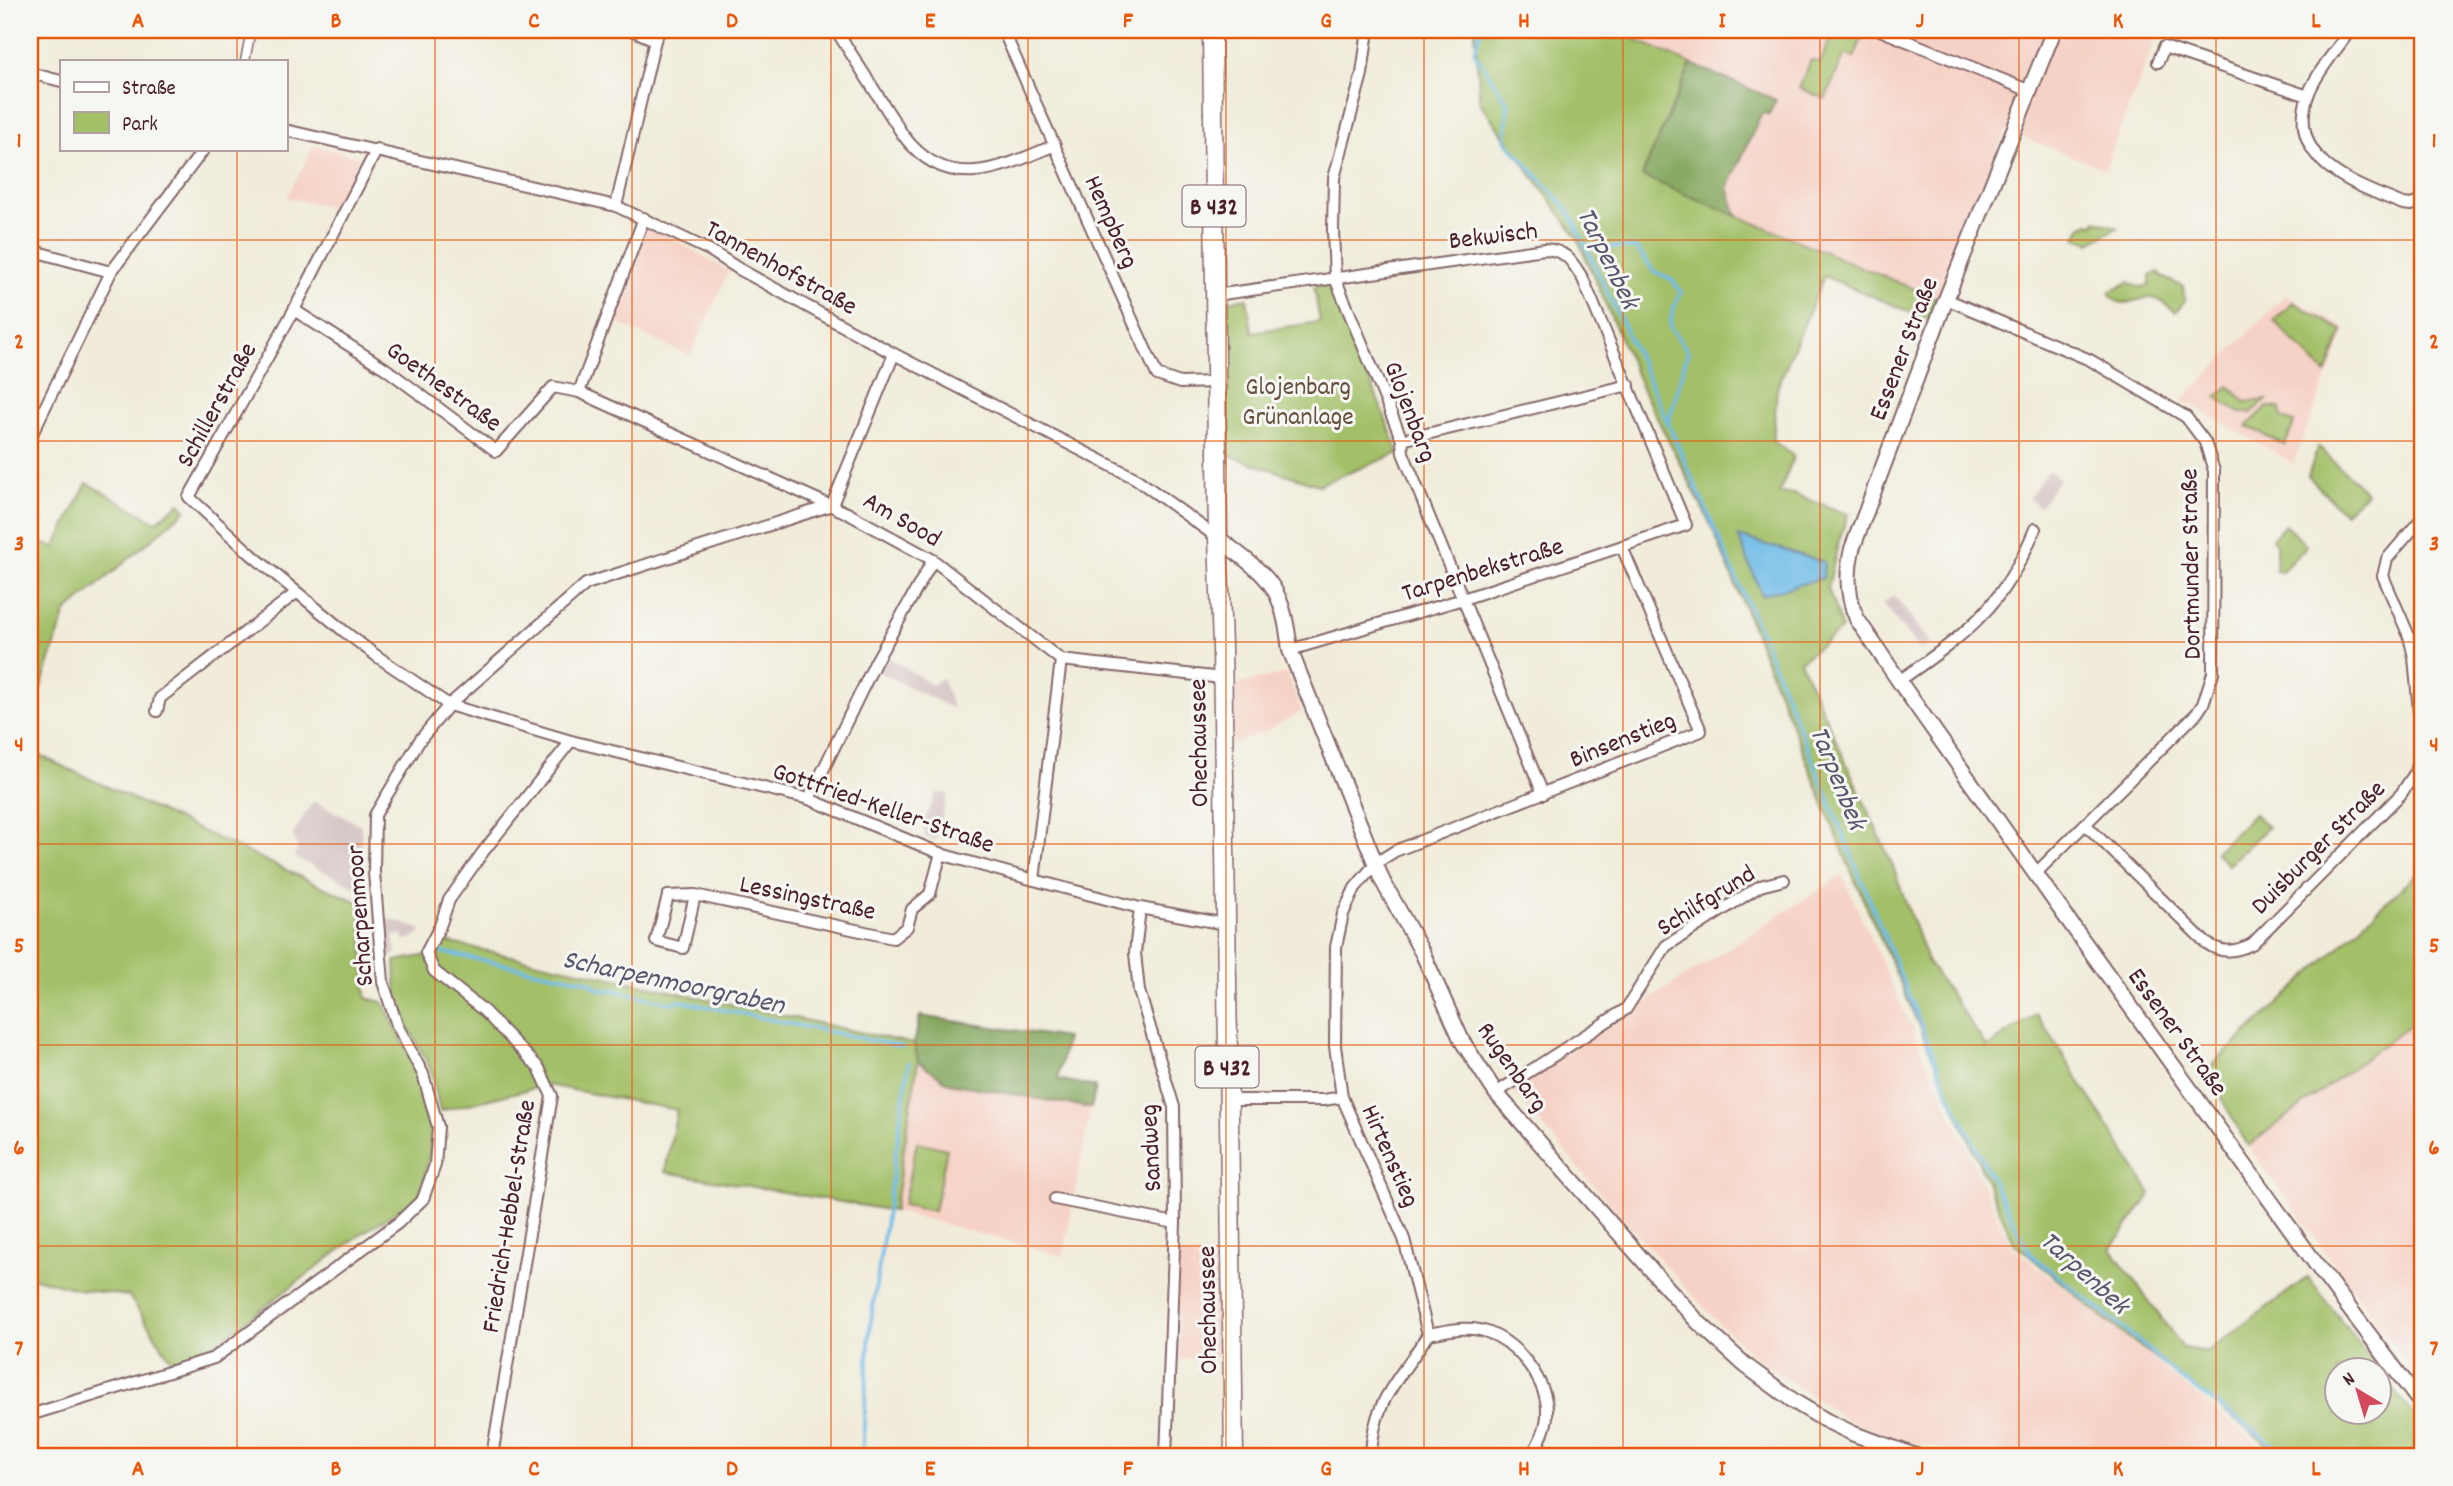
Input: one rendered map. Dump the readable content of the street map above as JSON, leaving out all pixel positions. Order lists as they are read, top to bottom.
{
  "streets": {
    "main road": ["B 432", "Ohechaussee"],
    "street": [
      "Hempberg",
      "Bekwisch",
      "Tannenhofstraße",
      "Essener Straße",
      "Goethestraße",
      "Schillerstraße",
      "Glojenbarg",
      "Am Sood",
      "Dortmunder Straße",
      "Tarpenbekstraße",
      "Binsenstieg",
      "Gottfried-Keller-Straße",
      "Duisburger Straße",
      "Lessingstraße",
      "Schilfgrund",
      "Scharpenmoor",
      "Rugenbarg",
      "Sandweg",
      "Hirtenstieg",
      "Friedrich-Hebbel-Straße"
    ]
  },
  "crossings": [
    ["Hempberg", "Ohechaussee"],
    ["Bekwisch", "Glojenbarg"],
    ["Bekwisch", "Tarpenbekstraße"],
    ["Bekwisch", "Ohechaussee"],
    ["Tannenhofstraße", "Schillerstraße"],
    ["Tannenhofstraße", "Ohechaussee"],
    ["Tannenhofstraße", "Rugenbarg"],
    ["Essener Straße", "Dortmunder Straße"],
    ["Goethestraße", "Schillerstraße"],
    ["Goethestraße", "Am Sood"],
    ["Schillerstraße", "Gottfried-Keller-Straße"],
    ["Schillerstraße", "Scharpenmoor"],
    ["Glojenbarg", "Tarpenbekstraße"],
    ["Glojenbarg", "Binsenstieg"],
    ["Am Sood", "Scharpenmoor"],
    ["Dortmunder Straße", "Duisburger Straße"],
    ["Tarpenbekstraße", "Binsenstieg"],
    ["Tarpenbekstraße", "Rugenbarg"],
    ["Binsenstieg", "Rugenbarg"],
    ["Binsenstieg", "Hirtenstieg"],
    ["Ohechaussee", "Gottfried-Keller-Straße"],
    ["Ohechaussee", "Rugenbarg"],
    ["Gottfried-Keller-Straße", "Lessingstraße"],
    ["Gottfried-Keller-Straße", "Scharpenmoor"],
    ["Gottfried-Keller-Straße", "Sandweg"],
    ["Gottfried-Keller-Straße", "Friedrich-Hebbel-Straße"],
    ["Schilfgrund", "Rugenbarg"],
    ["Rugenbarg", "Hirtenstieg"]
  ],
  "water": ["Tarpenbek", "Scharpenmoorgraben"],
  "parks": ["Glojenbarg Grünanlage"],
  "legend": ["Straße", "Park"],
  "north": "top left",
  "grid": {
    "columns": [
      "A",
      "B",
      "C",
      "D",
      "E",
      "F",
      "G",
      "H",
      "I",
      "J",
      "K",
      "L"
    ],
    "rows": [
      "1",
      "2",
      "3",
      "4",
      "5",
      "6",
      "7"
    ]
  }
}
